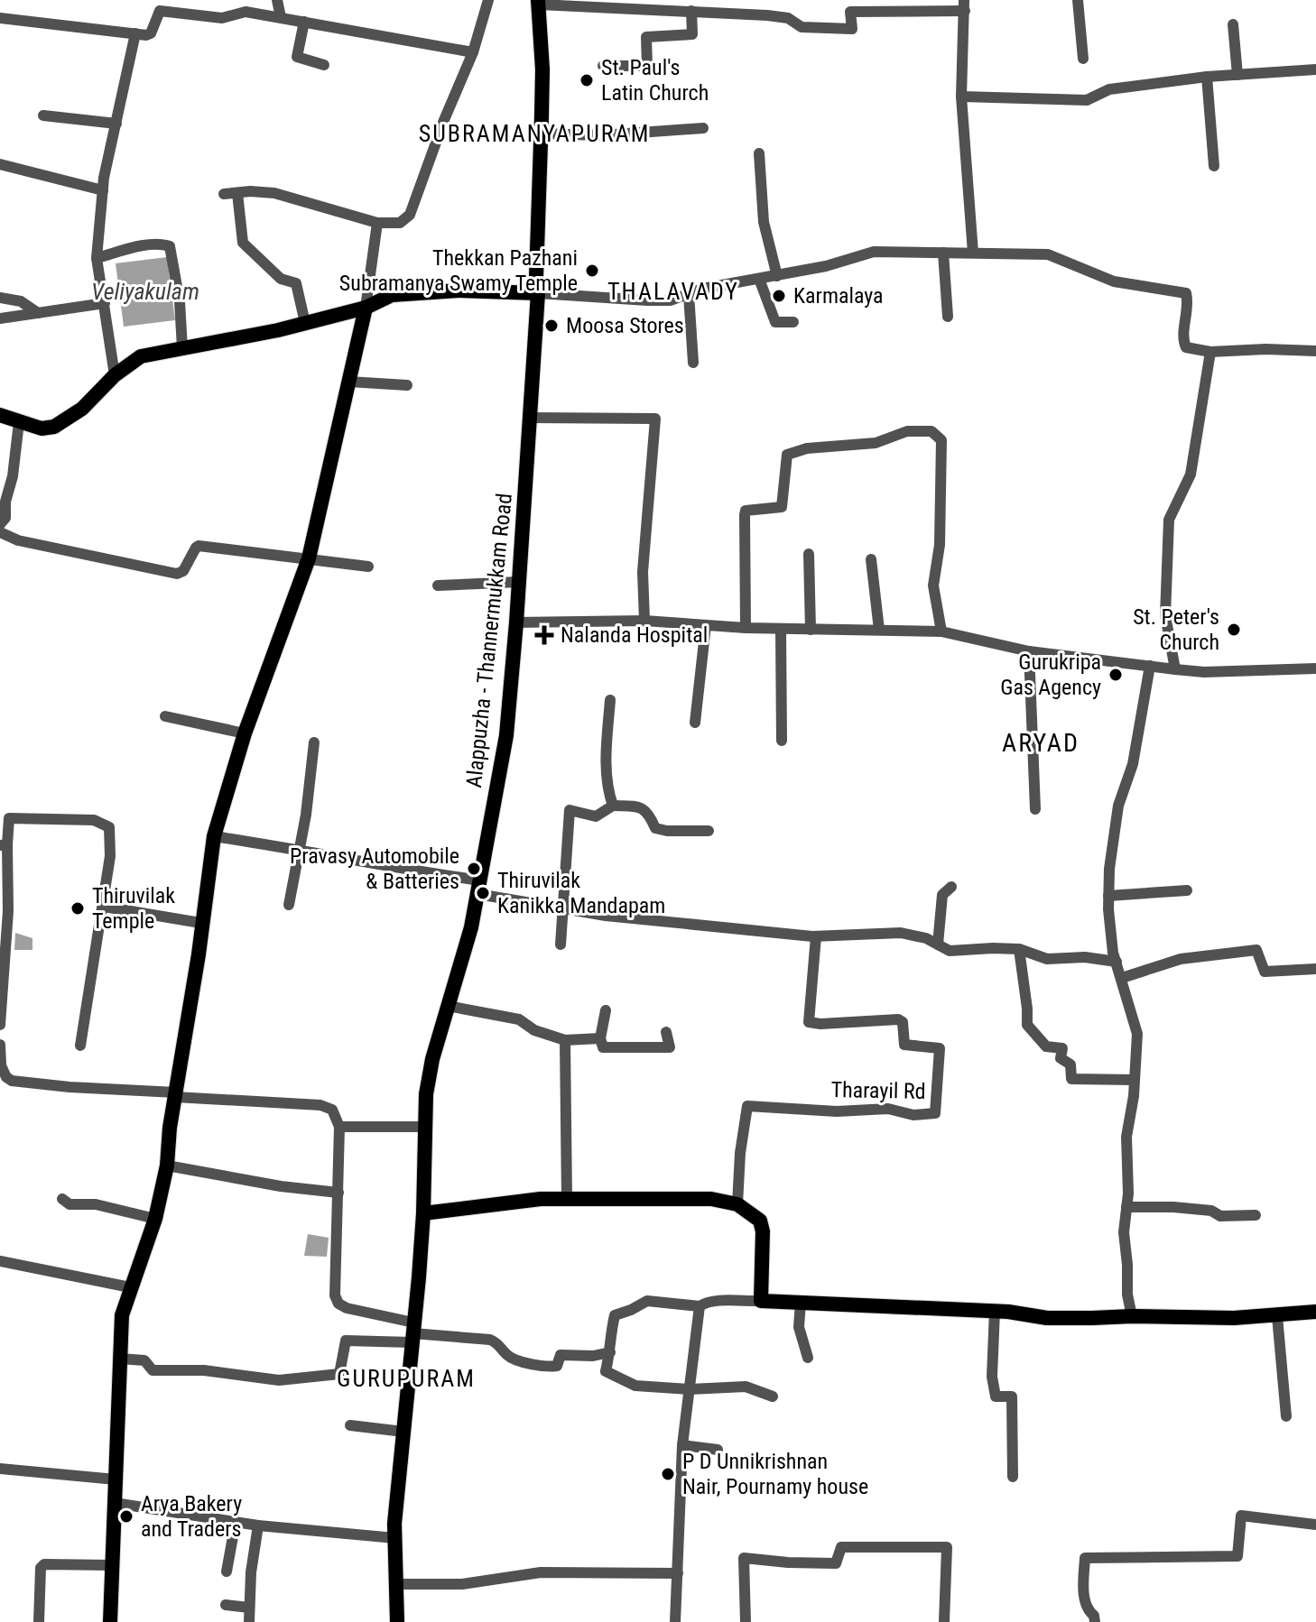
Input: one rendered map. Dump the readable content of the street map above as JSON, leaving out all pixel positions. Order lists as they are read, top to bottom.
{
  "streets": {
    "main road": ["Alappuzha - Thannermukkam Road"],
    "street": ["Tharayil Rd"]
  },
  "districts": [
    "SUBRAMANYAPURAM",
    "THALAVADY",
    "ARYAD",
    "GURUPURAM"
  ],
  "water": ["Veliyakulam"],
  "places": {
    "other": [
      "St. Paul's Latin Church",
      "Thekkan Pazhani Subramanya Swamy Temple",
      "Karmalaya",
      "Moosa Stores",
      "St. Peter's Church",
      "Gurukripa Gas Agency",
      "Pravasy Automobile & Batteries",
      "Thiruvilak Kanikka Mandapam",
      "Thiruvilak Temple",
      "P D Unnikrishnan Nair, Pournamy house",
      "Arya Bakery and Traders"
    ],
    "health": ["Nalanda Hospital"]
  }
}
